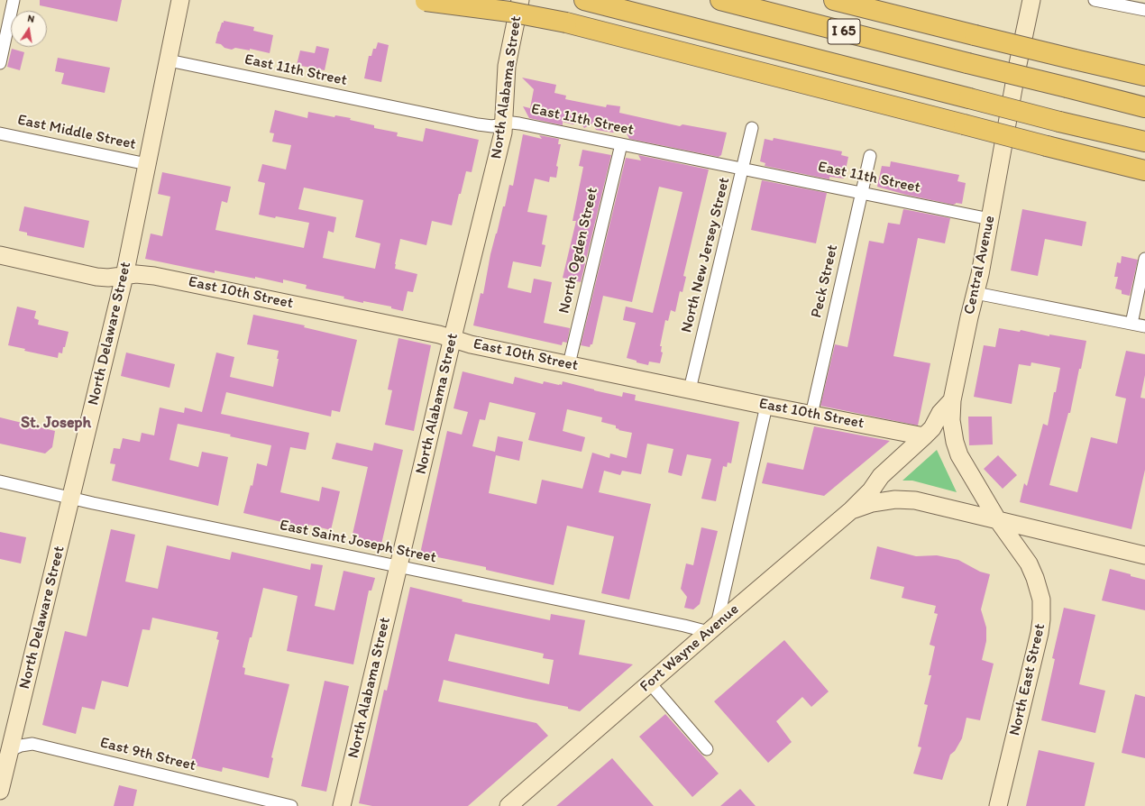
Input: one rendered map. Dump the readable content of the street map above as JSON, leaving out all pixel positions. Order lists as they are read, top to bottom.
{
  "streets": {
    "highway": ["I 65"],
    "main road": [
      "North Alabama Street",
      "Central Avenue",
      "East 10th Street",
      "North Delaware Street",
      "Fort Wayne Avenue",
      "North East Street"
    ],
    "street": [
      "East 11th Street",
      "East Middle Street",
      "North Ogden Street",
      "North New Jersey Street",
      "Peck Street",
      "East Saint Joseph Street",
      "East 9th Street"
    ]
  },
  "crossings": [
    ["East 11th Street", "North Alabama Street"],
    ["East 11th Street", "North Ogden Street"],
    ["East 11th Street", "North New Jersey Street"],
    ["East 11th Street", "Central Avenue"],
    ["East 11th Street", "Peck Street"],
    ["East 11th Street", "North Delaware Street"],
    ["North Alabama Street", "East 10th Street"],
    ["North Alabama Street", "East Saint Joseph Street"],
    ["East Middle Street", "North Delaware Street"],
    ["North Ogden Street", "East 10th Street"],
    ["North New Jersey Street", "East 10th Street"],
    ["Central Avenue", "Fort Wayne Avenue"],
    ["Central Avenue", "North East Street"],
    ["Peck Street", "East 10th Street"],
    ["East 10th Street", "North Delaware Street"],
    ["East 10th Street", "Fort Wayne Avenue"],
    ["North Delaware Street", "East Saint Joseph Street"],
    ["North Delaware Street", "East 9th Street"],
    ["East Saint Joseph Street", "Fort Wayne Avenue"]
  ],
  "districts": ["St. Joseph"],
  "north": "top"
}
